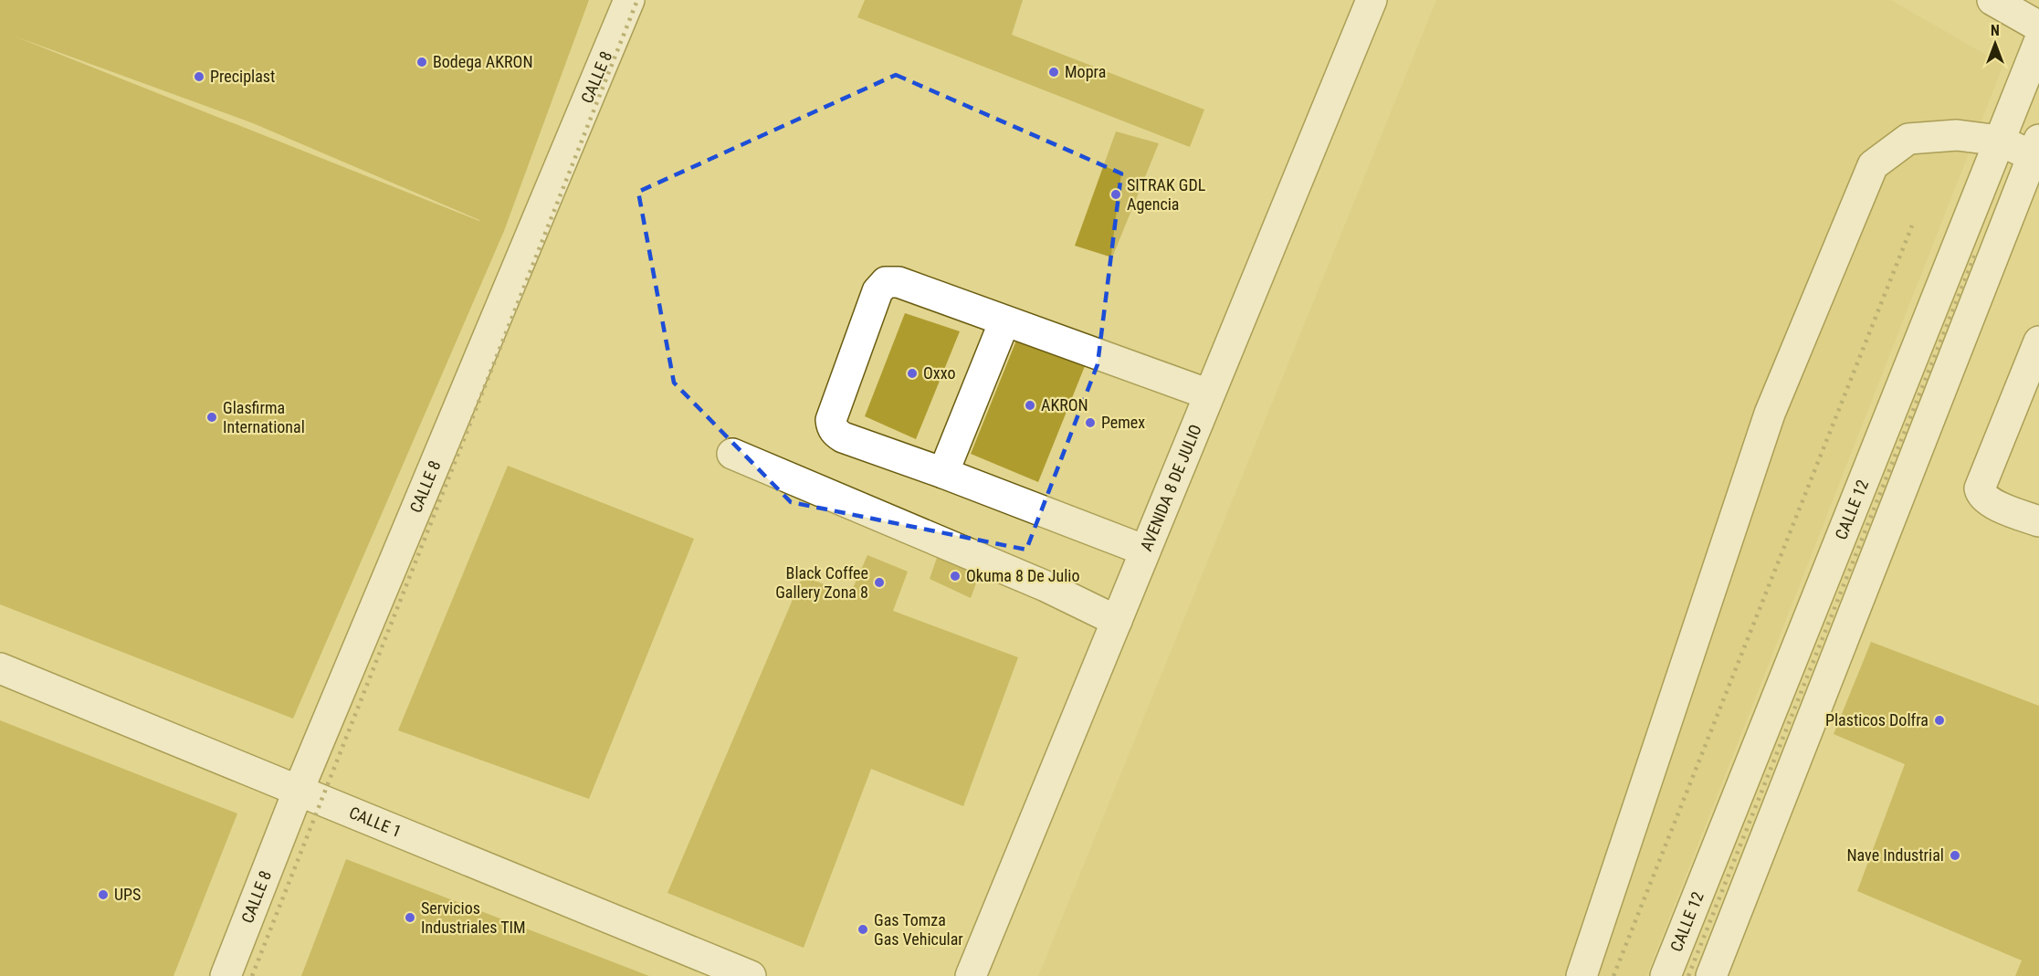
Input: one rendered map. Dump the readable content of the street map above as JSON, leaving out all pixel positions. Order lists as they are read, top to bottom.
{
  "streets": {
    "street": [
      "CALLE 8",
      "AVENIDA 8 DE JULIO",
      "CALLE 12",
      "CALLE 1"
    ]
  },
  "crossings": [
    ["CALLE 8", "CALLE 1"]
  ],
  "places": [
    "Bodega AKRON",
    "Mopra",
    "Preciplast",
    "SITRAK GDL Agencia",
    "Oxxo",
    "AKRON",
    "Glasfirma International",
    "Pemex",
    "Okuma 8 De Julio",
    "Black Coffee Gallery Zona 8",
    "Plasticos Dolfra",
    "Nave Industrial",
    "UPS",
    "Servicios Industriales TIM",
    "Gas Tomza Gas Vehicular"
  ],
  "north": "top"
}
